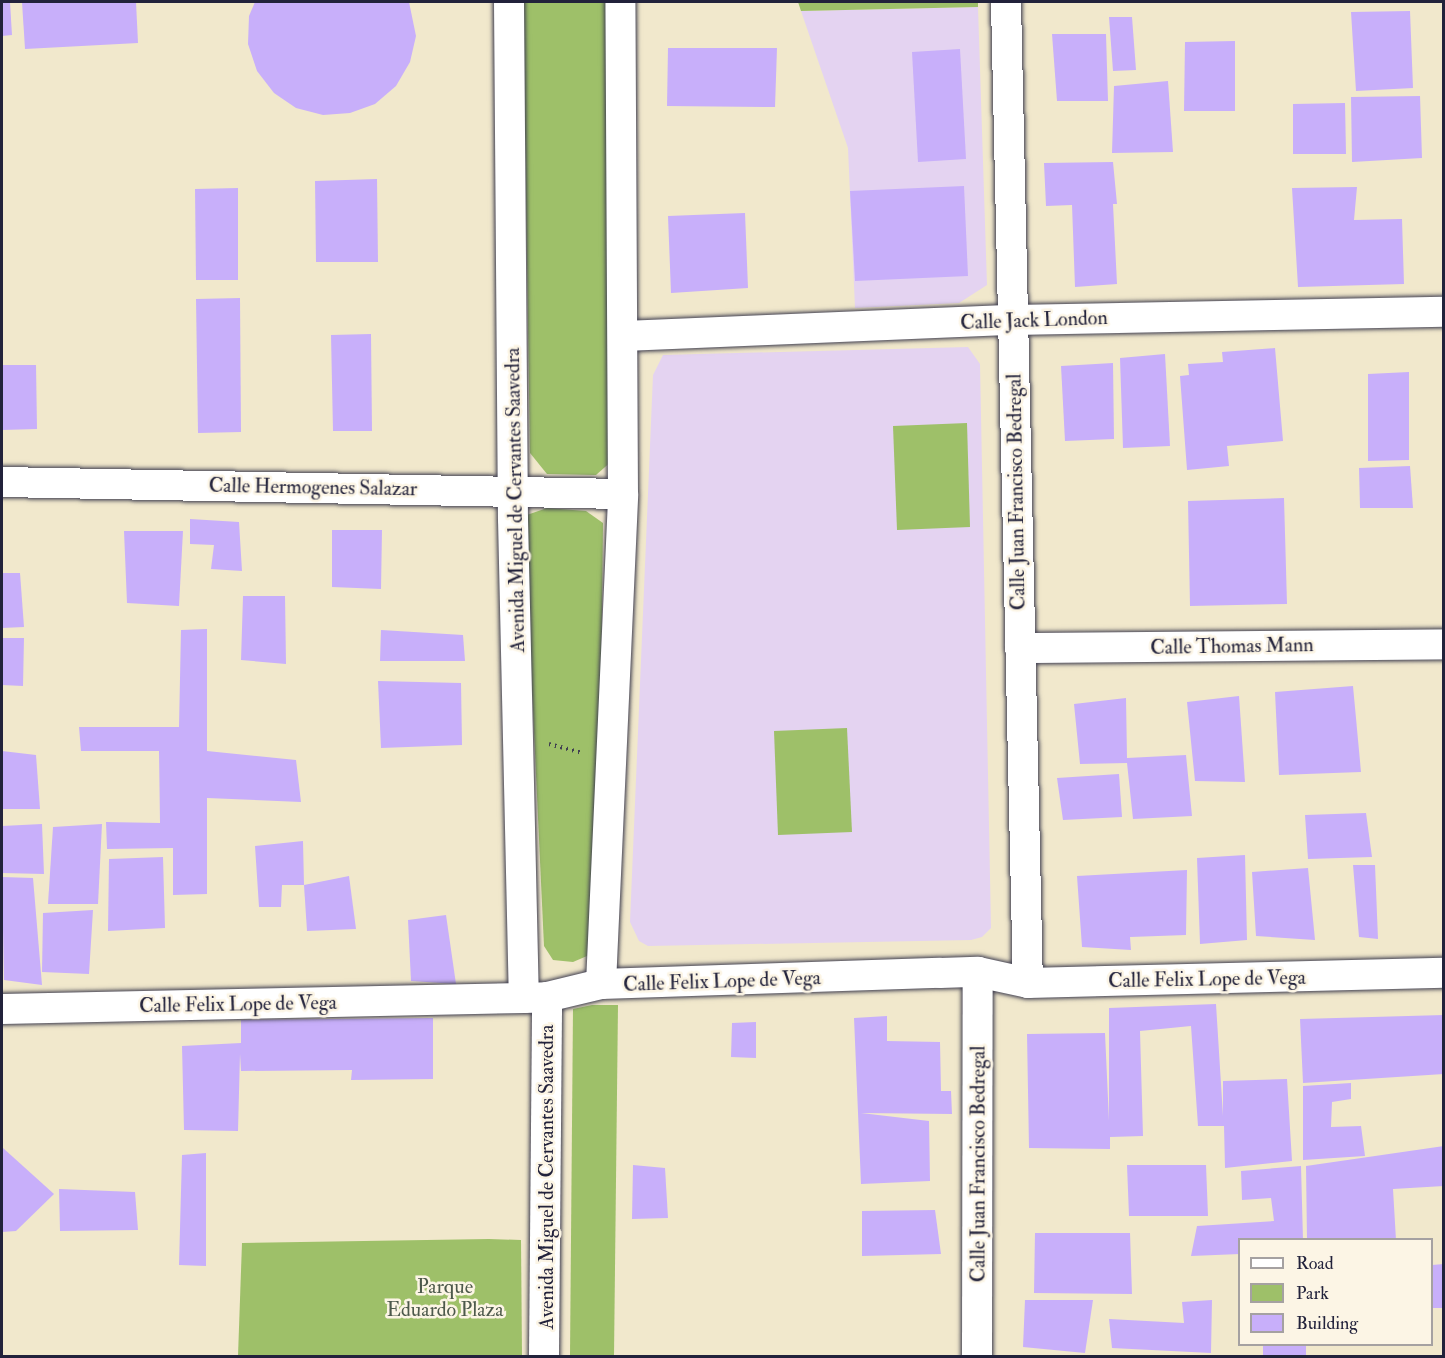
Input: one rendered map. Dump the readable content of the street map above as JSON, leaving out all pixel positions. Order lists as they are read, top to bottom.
{
  "streets": {
    "street": [
      "Calle Jack London",
      "Calle Hermogenes Salazar",
      "Calle Juan Francisco Bedregal",
      "Avenida Miguel de Cervantes Saavedra",
      "Calle Thomas Mann",
      "Calle Felix Lope de Vega"
    ]
  },
  "crossings": [
    ["Calle Jack London", "Calle Juan Francisco Bedregal"],
    ["Calle Hermogenes Salazar", "Avenida Miguel de Cervantes Saavedra"],
    ["Calle Juan Francisco Bedregal", "Calle Thomas Mann"],
    ["Calle Juan Francisco Bedregal", "Calle Felix Lope de Vega"],
    ["Avenida Miguel de Cervantes Saavedra", "Calle Felix Lope de Vega"]
  ],
  "parks": ["Parque Eduardo Plaza"],
  "legend": ["Road", "Park", "Building"]
}
